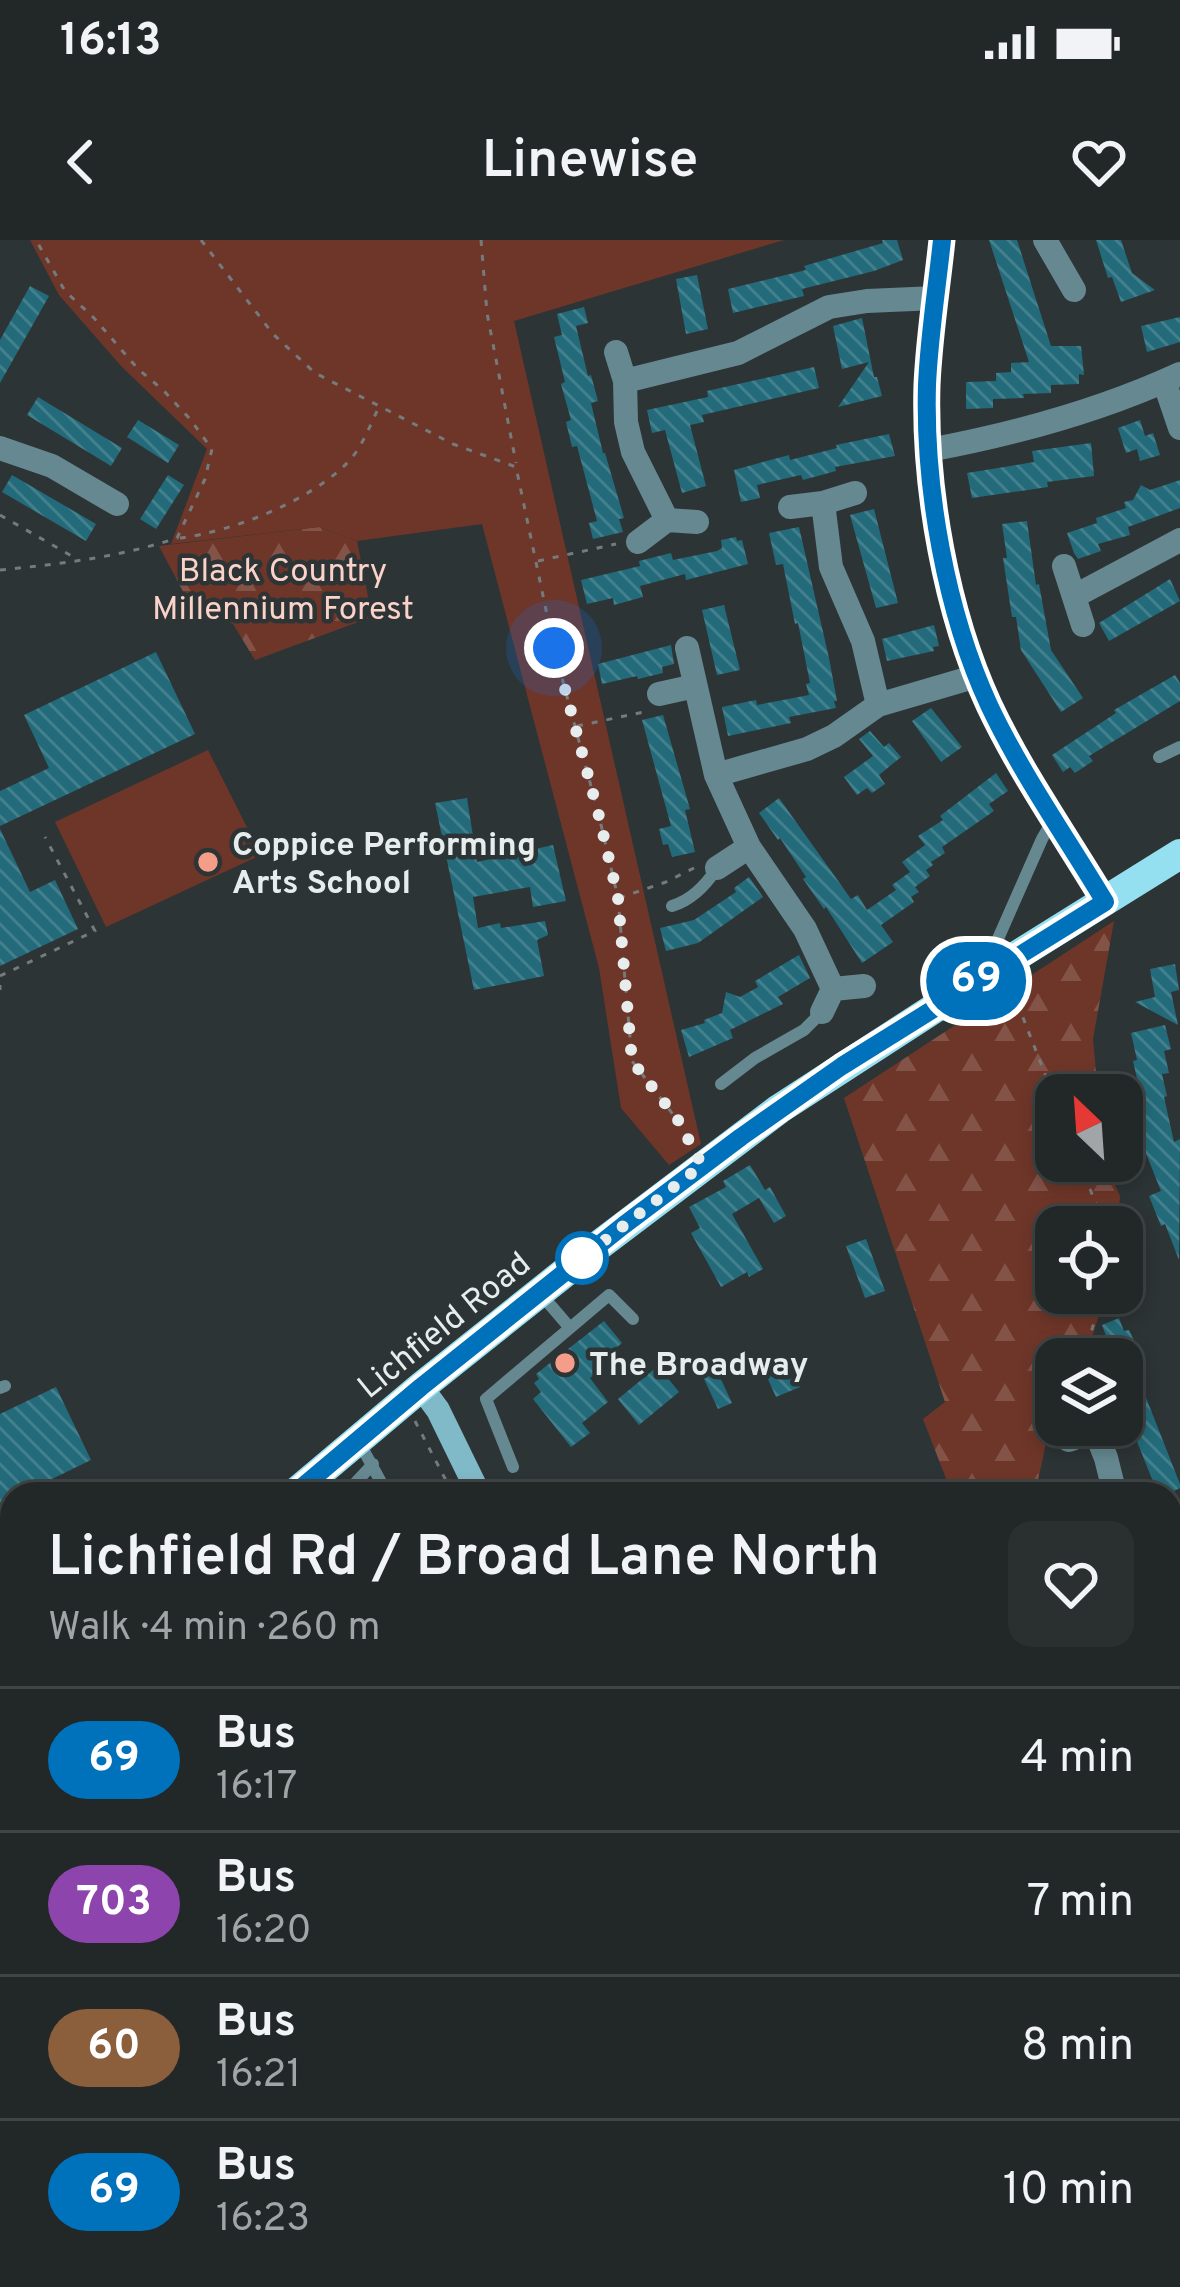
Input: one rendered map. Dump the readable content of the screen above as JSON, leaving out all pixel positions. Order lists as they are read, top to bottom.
{
  "streets": {
    "main road": ["Lichfield Road"]
  },
  "parks": ["Black Country Millennium Forest"],
  "places": ["Coppice Performing Arts School", "The Broadway"],
  "lines": ["bus line 69"],
  "north": "top left",
  "page": {
    "status": "16:13",
    "header": "Linewise",
    "on_map": "69",
    "heading": ["Lichfield Rd / Broad Lane North", "Walk · 4 min · 260 m"],
    "list": [
      {
        "mark": "69",
        "name": "Bus",
        "note": "16:17",
        "value": "4 min"
      },
      {
        "mark": "703",
        "name": "Bus",
        "note": "16:20",
        "value": "7 min"
      },
      {
        "mark": "60",
        "name": "Bus",
        "note": "16:21",
        "value": "8 min"
      },
      {
        "mark": "69",
        "name": "Bus",
        "note": "16:23",
        "value": "10 min"
      }
    ]
  }
}
